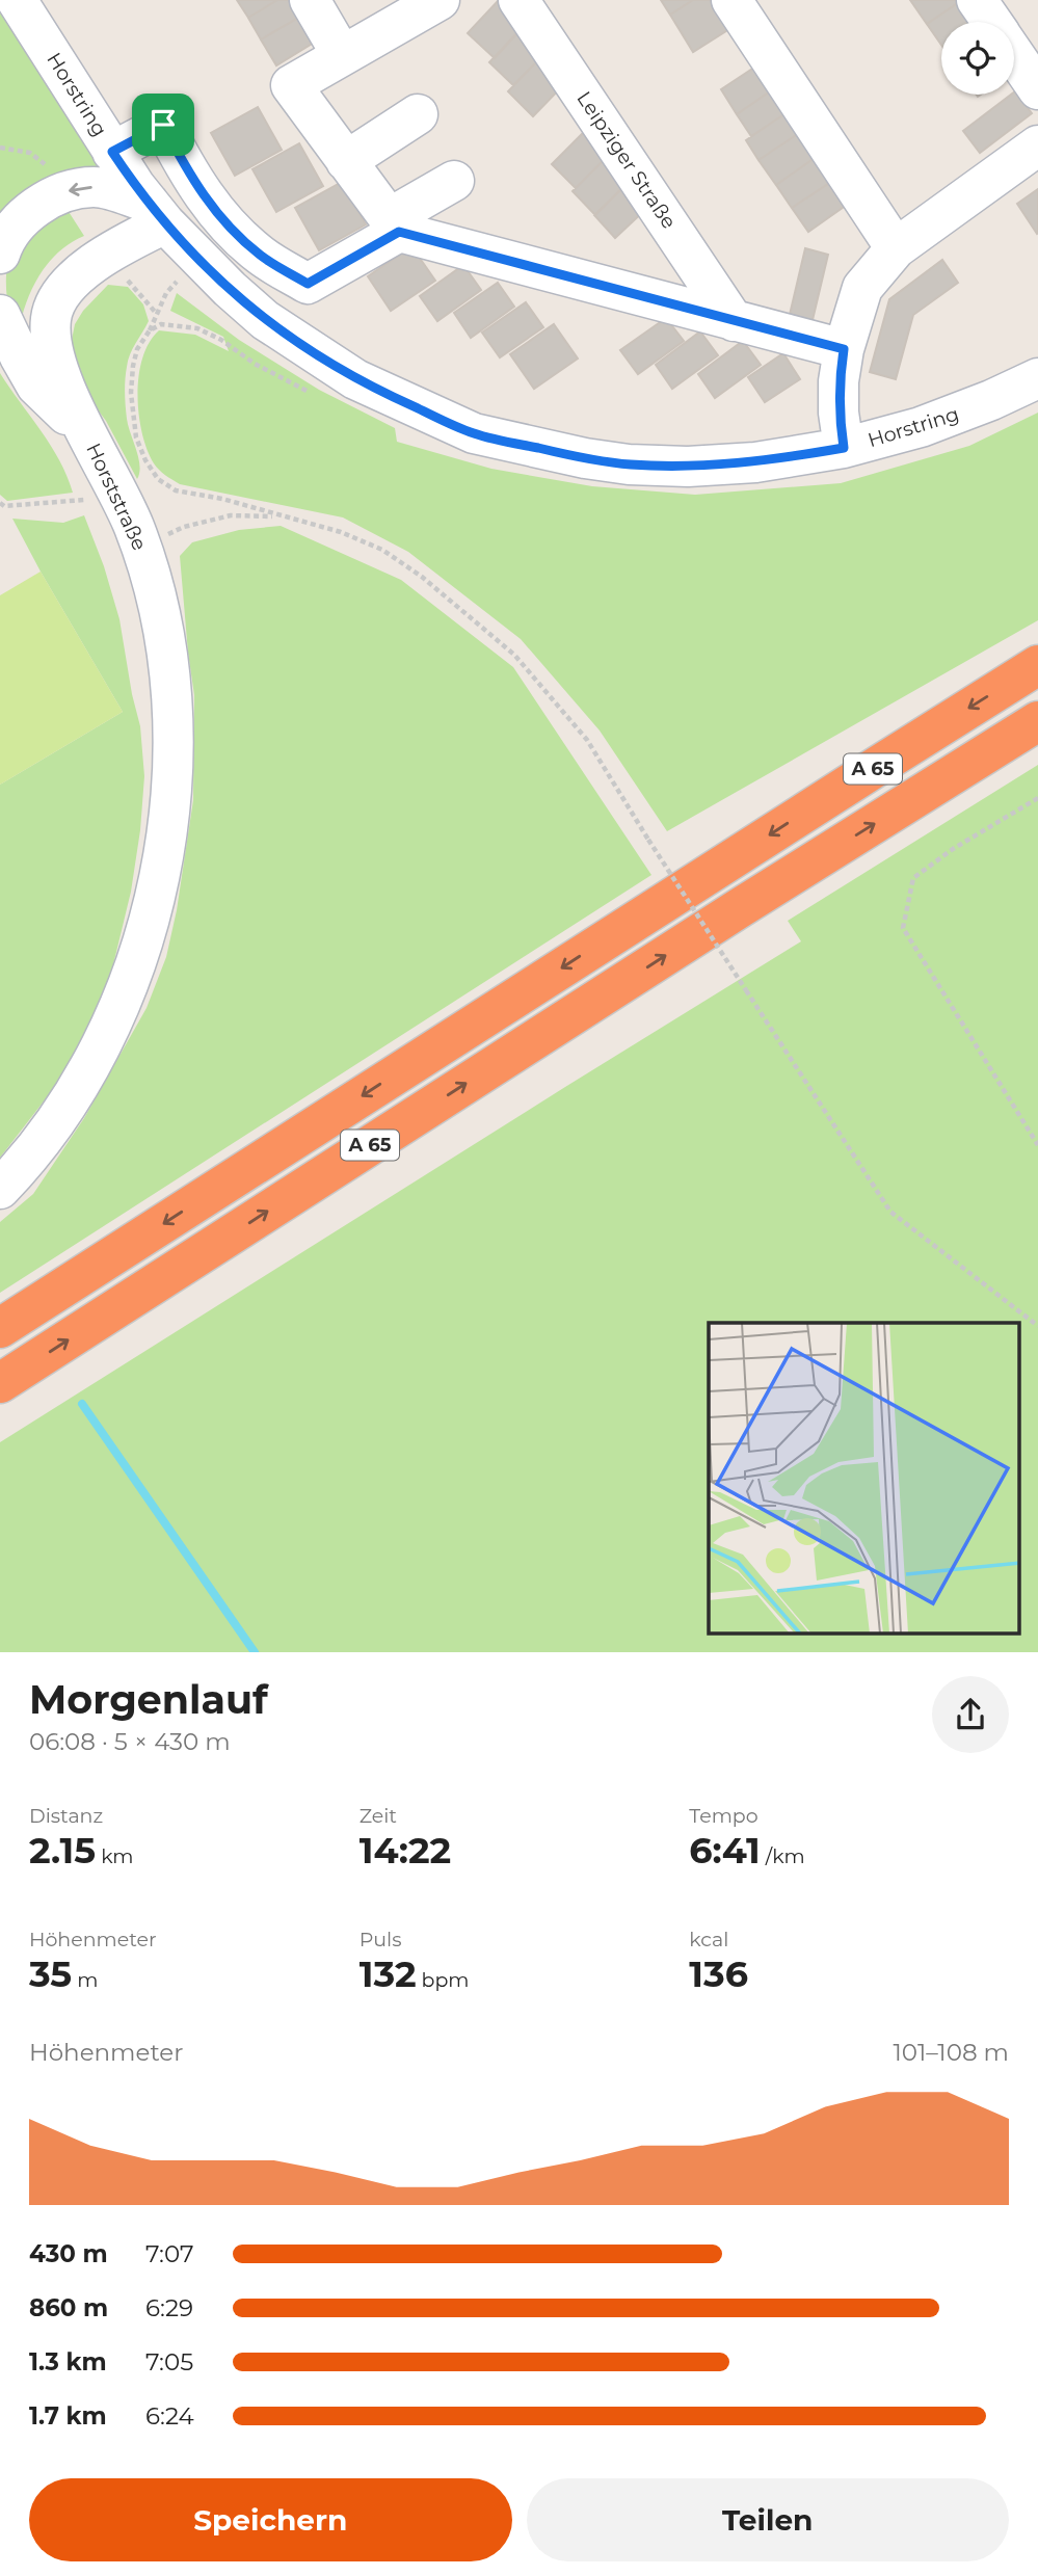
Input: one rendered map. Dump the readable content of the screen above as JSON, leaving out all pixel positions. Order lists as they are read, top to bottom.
{
  "streets": {
    "highway": ["A 65"],
    "street": ["Horstring", "Leipziger Straße", "Horststraße"]
  },
  "crossings": [
    ["Horstring", "Horststraße"]
  ],
  "page": {
    "heading": ["Morgenlauf", "06:08 · 5 × 430 m"],
    "stats": [
      ["Distanz", "2.15 km"],
      ["Zeit", "14:22"],
      ["Tempo", "6:41 /km"],
      ["Höhenmeter", "35 m"],
      ["Puls", "132 bpm"],
      ["kcal", "136"]
    ],
    "chart": ["Höhenmeter", "101–108 m"],
    "list": [
      {
        "name": "430 m",
        "note": "7:07"
      },
      {
        "name": "860 m",
        "note": "6:29"
      },
      {
        "name": "1.3 km",
        "note": "7:05"
      },
      {
        "name": "1.7 km",
        "note": "6:24"
      }
    ],
    "buttons": ["Speichern", "Teilen"]
  }
}
